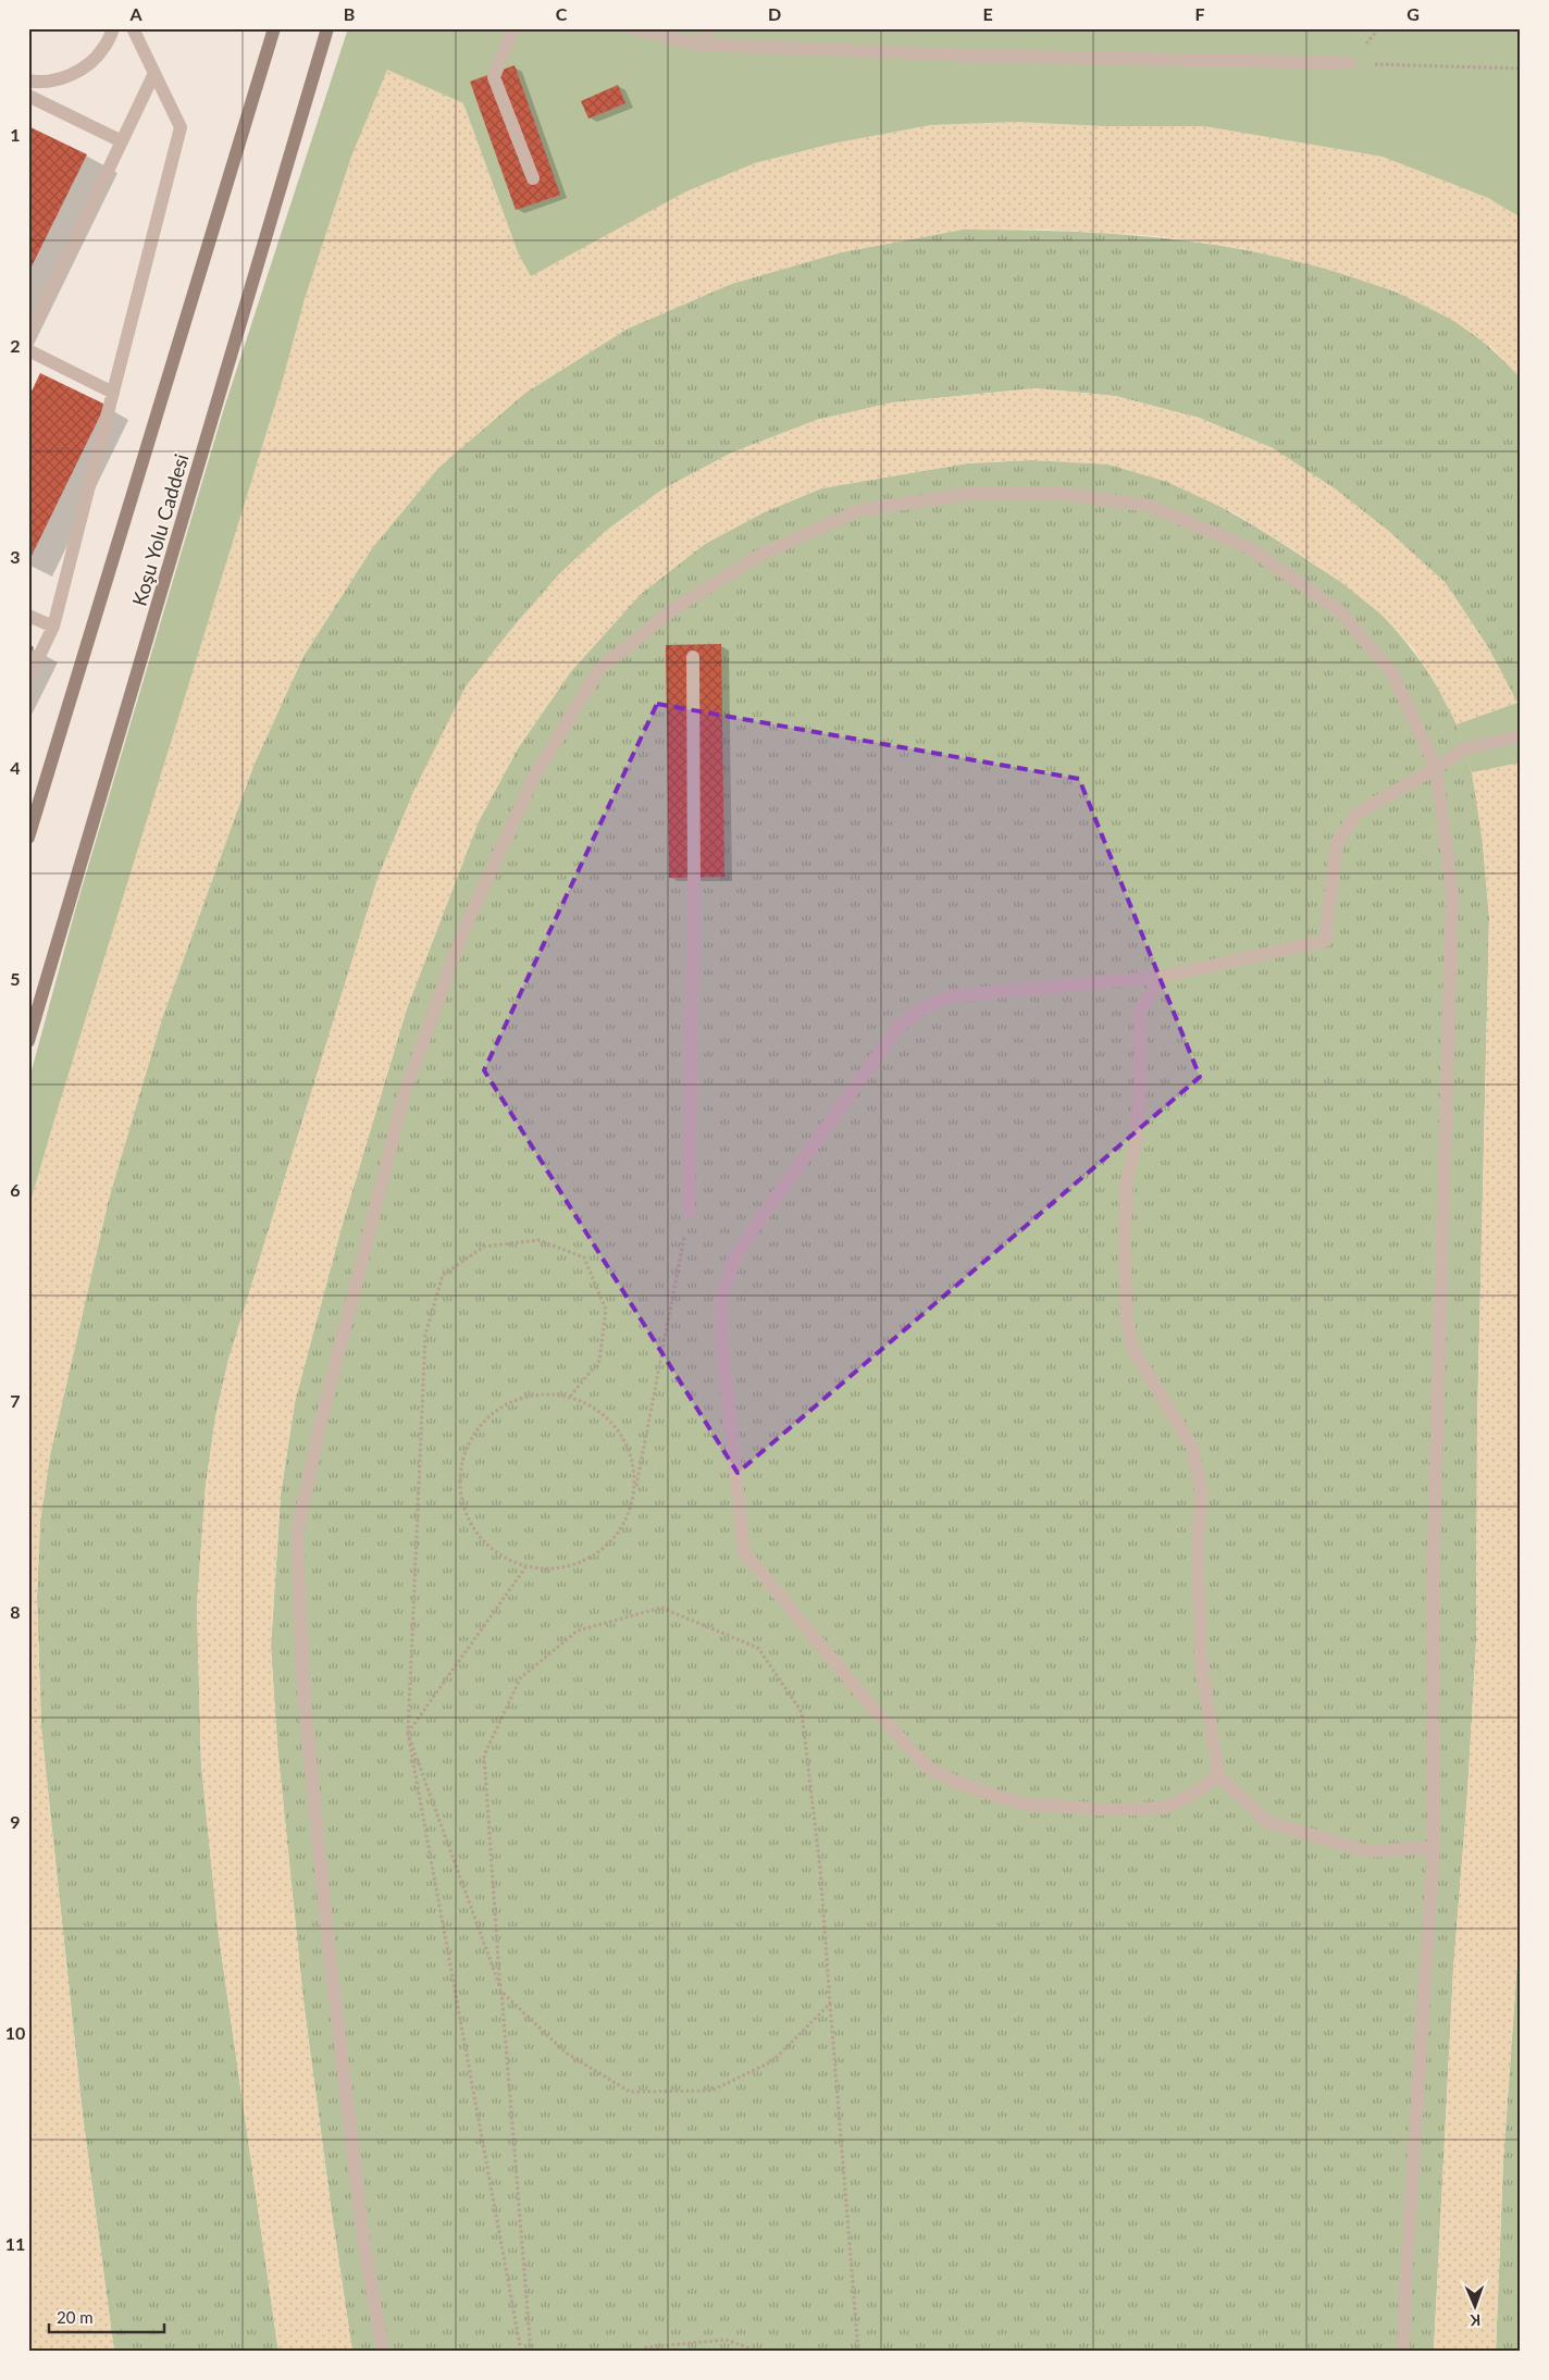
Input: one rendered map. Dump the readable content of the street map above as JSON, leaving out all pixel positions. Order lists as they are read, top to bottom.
{
  "streets": {
    "main road": ["Koşu Yolu Caddesi"]
  },
  "scale_bar": "20 m",
  "north": "bottom",
  "grid": {
    "columns": [
      "A",
      "B",
      "C",
      "D",
      "E",
      "F",
      "G"
    ],
    "rows": [
      "1",
      "2",
      "3",
      "4",
      "5",
      "6",
      "7",
      "8",
      "9",
      "10",
      "11"
    ]
  }
}
